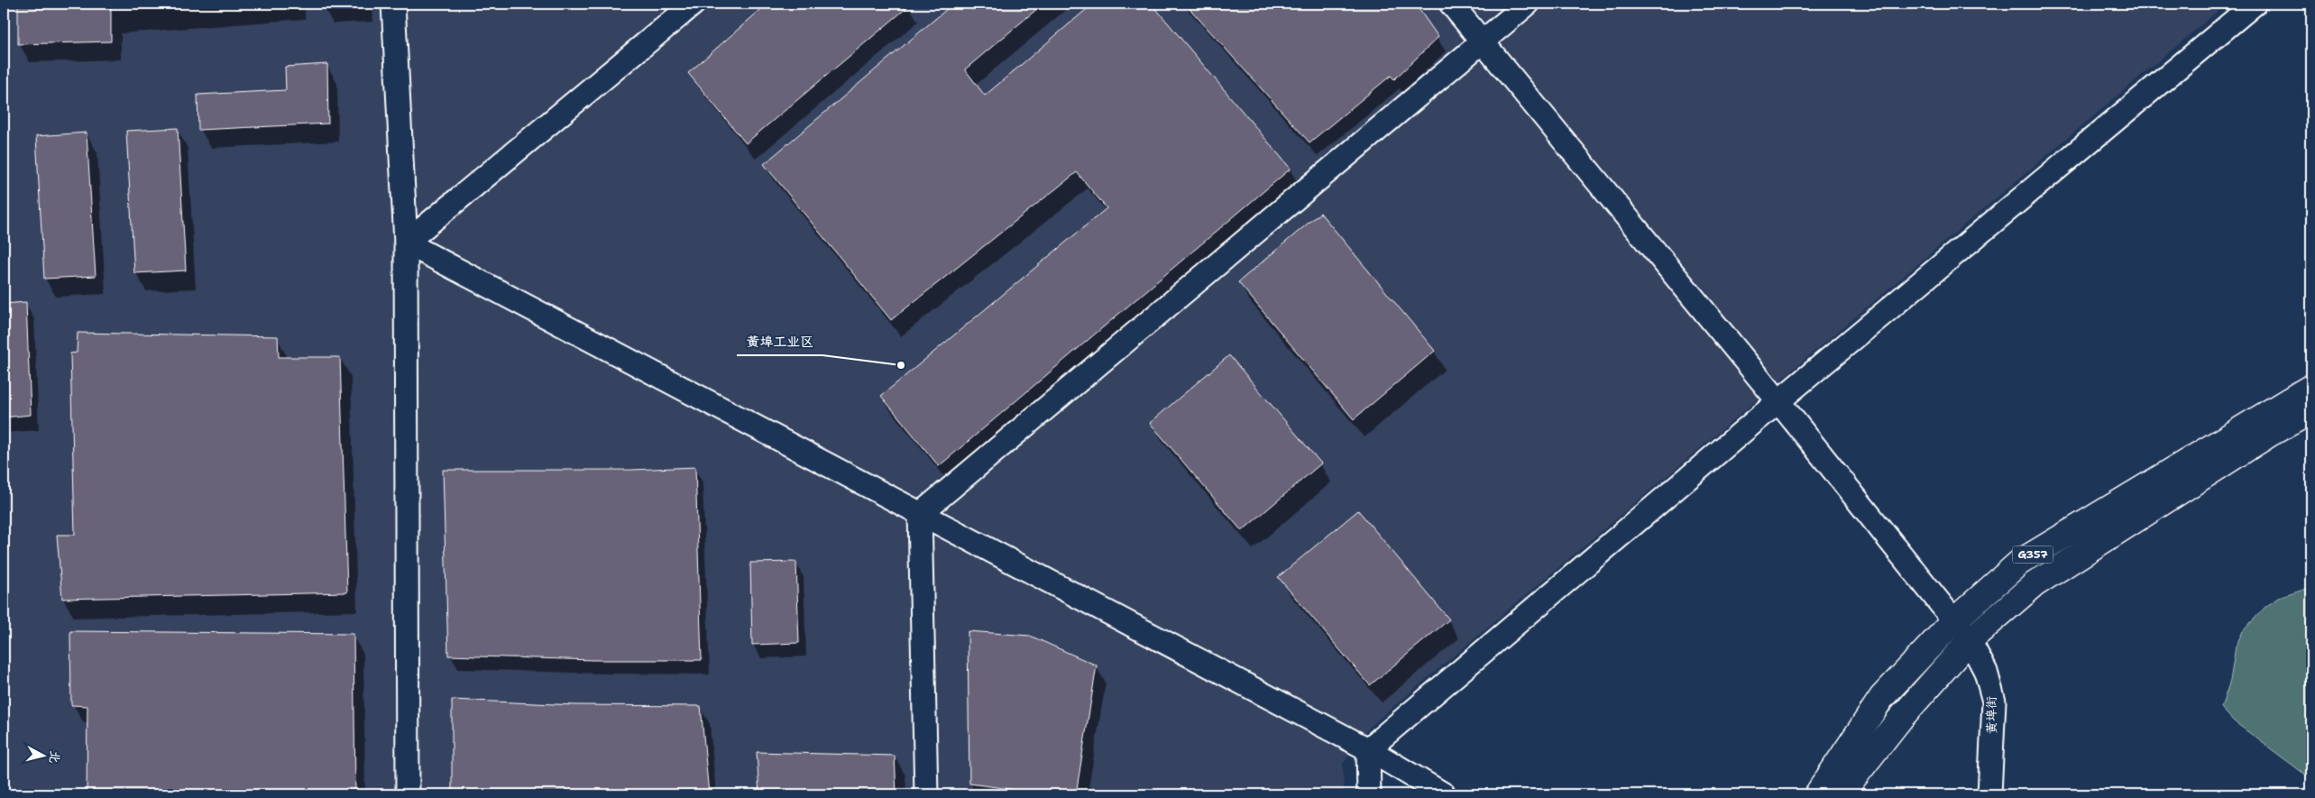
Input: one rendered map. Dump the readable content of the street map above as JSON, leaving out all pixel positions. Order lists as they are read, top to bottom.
{
  "streets": {
    "highway": ["G357"],
    "street": ["黄埠街"]
  },
  "crossings": [
    ["G357", "黄埠街"]
  ],
  "places": ["黄埠工业区"],
  "north": "right"
}
